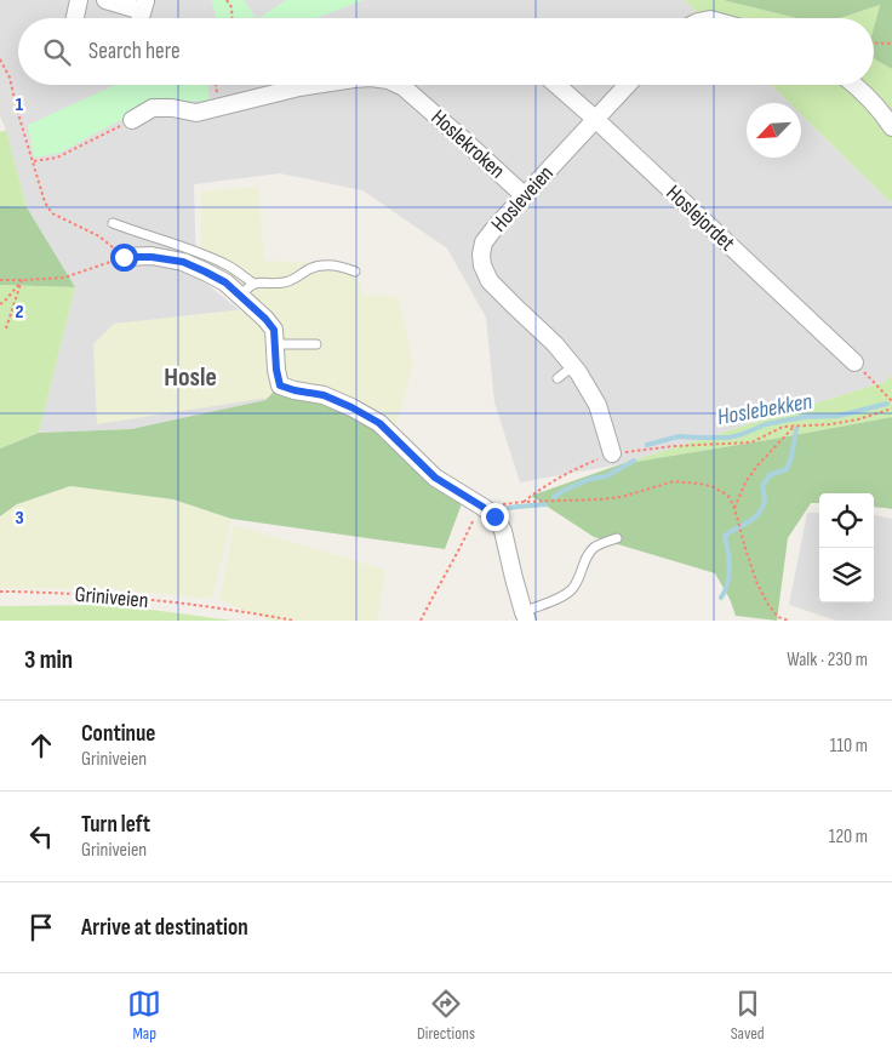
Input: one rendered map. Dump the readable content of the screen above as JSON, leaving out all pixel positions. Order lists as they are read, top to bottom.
{
  "streets": {
    "street": ["Hoslekroken", "Hosleveien", "Hoslejordet"],
    "path": ["Griniveien"]
  },
  "crossings": [
    ["Hoslekroken", "Hosleveien"],
    ["Hosleveien", "Hoslejordet"]
  ],
  "districts": ["Hosle"],
  "water": ["Hoslebekken"],
  "north": "bottom left",
  "page": {
    "search": "Search here",
    "heading": ["3 min", "Walk · 230 m"],
    "list": [
      ["Continue", "Griniveien", "110 m"],
      ["Turn left", "Griniveien", "120 m"],
      "Arrive at destination"
    ],
    "nav": ["Map", "Directions", "Saved"]
  },
  "grid": {
    "rows": ["1", "2", "3"]
  }
}
